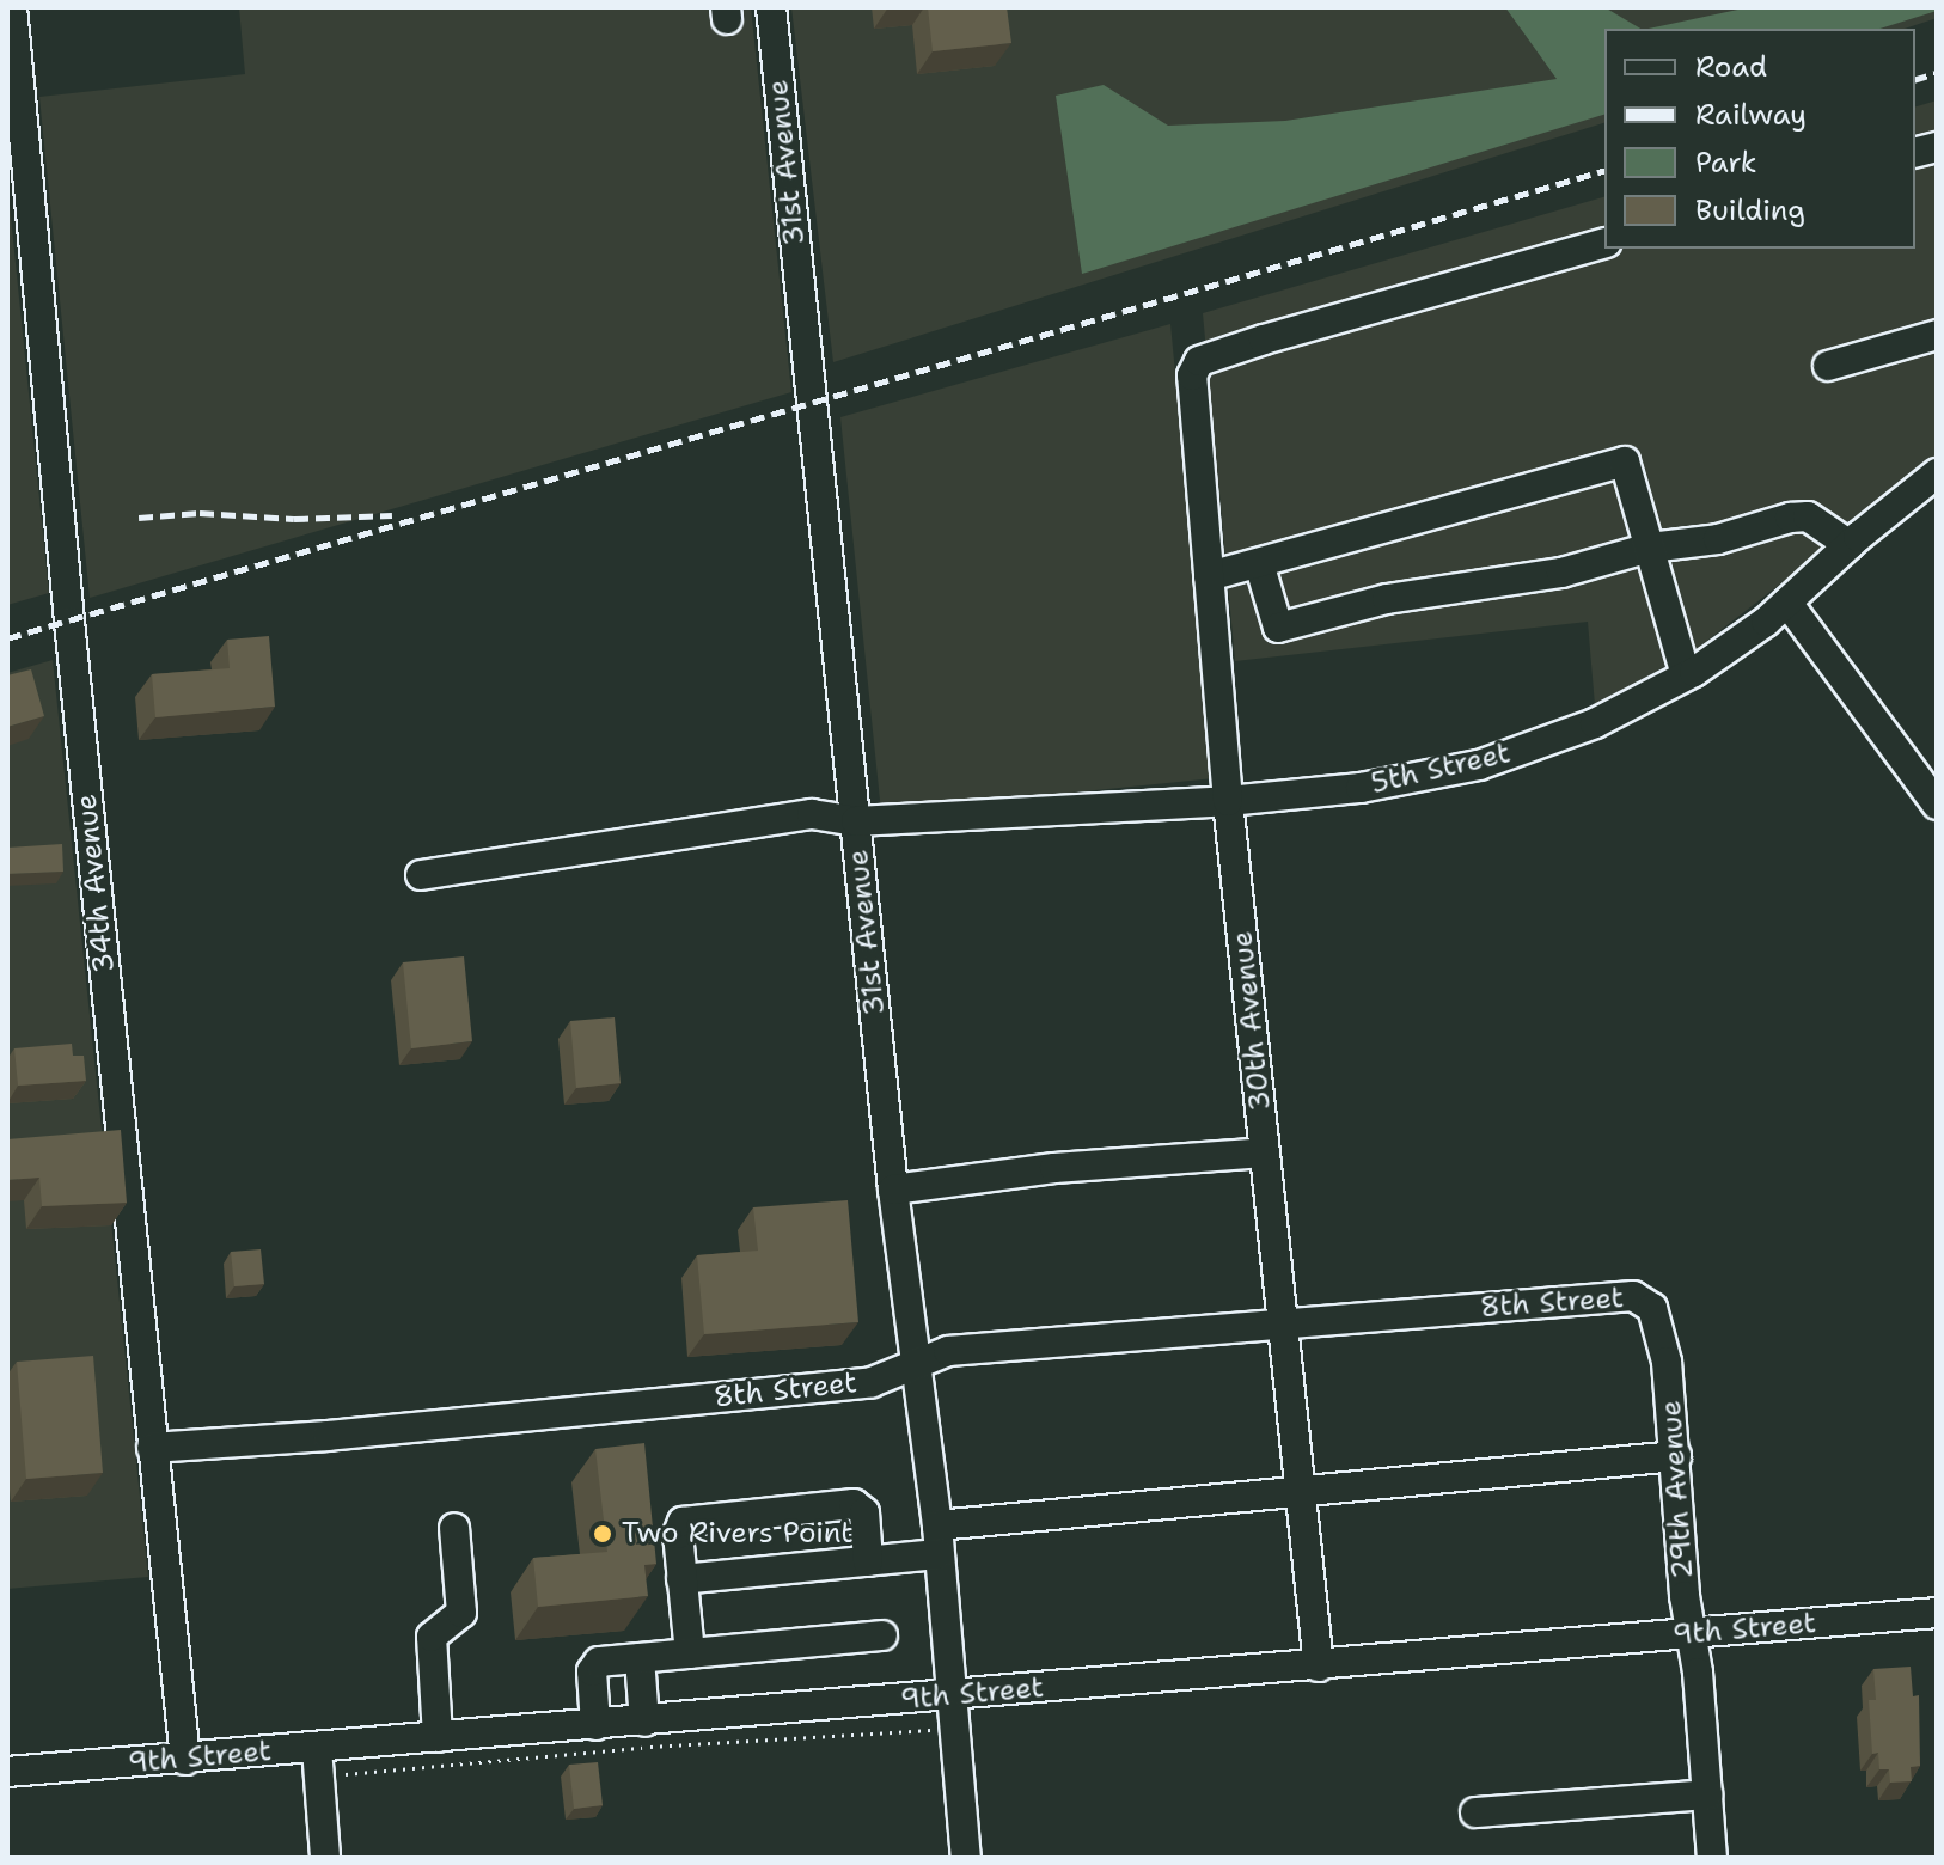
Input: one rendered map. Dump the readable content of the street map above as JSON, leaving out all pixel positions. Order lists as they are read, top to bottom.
{
  "streets": {
    "street": [
      "31st Avenue",
      "5th Street",
      "34th Avenue",
      "30th Avenue",
      "8th Street",
      "29th Avenue",
      "9th Street"
    ]
  },
  "crossings": [
    ["31st Avenue", "5th Street"],
    ["31st Avenue", "8th Street"],
    ["31st Avenue", "9th Street"],
    ["5th Street", "30th Avenue"],
    ["34th Avenue", "8th Street"],
    ["34th Avenue", "9th Street"],
    ["30th Avenue", "8th Street"],
    ["30th Avenue", "9th Street"],
    ["8th Street", "29th Avenue"],
    ["29th Avenue", "9th Street"]
  ],
  "places": ["Two Rivers Point"],
  "legend": [
    "Road",
    "Railway",
    "Park",
    "Building"
  ]
}
